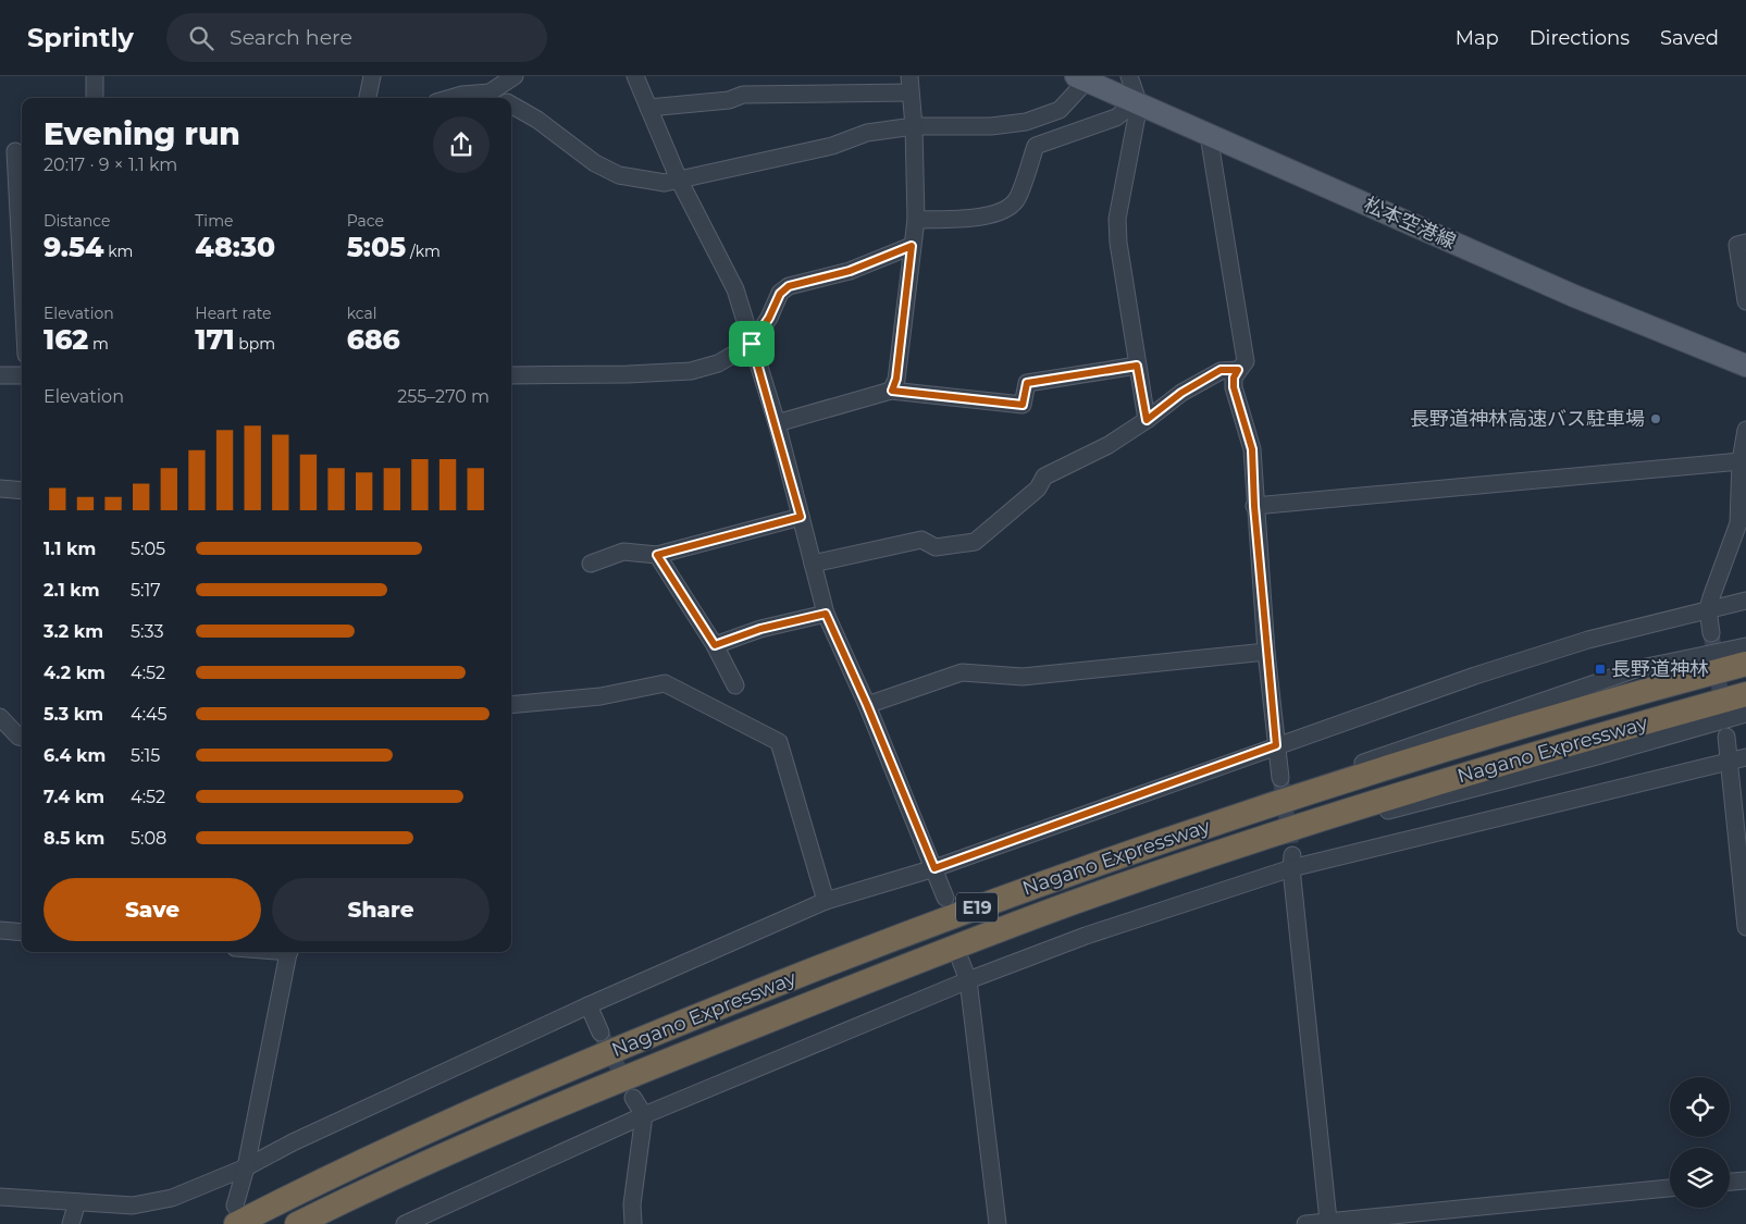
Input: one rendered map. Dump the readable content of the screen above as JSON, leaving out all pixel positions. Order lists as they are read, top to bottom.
{
  "streets": {
    "highway": ["Nagano Expressway", "E19"],
    "main road": ["松本空港線"]
  },
  "places": {
    "other": ["長野道神林高速バス駐車場"],
    "transit": ["長野道神林"]
  },
  "page": {
    "header": "Sprintly",
    "search": "Search here",
    "nav": ["Map", "Directions", "Saved"],
    "heading": ["Evening run", "20:17 · 9 × 1.1 km"],
    "stats": [
      ["Distance", "9.54 km"],
      ["Time", "48:30"],
      ["Pace", "5:05 /km"],
      ["Elevation", "162 m"],
      ["Heart rate", "171 bpm"],
      ["kcal", "686"]
    ],
    "chart": ["Elevation", "255–270 m"],
    "list": [
      {
        "name": "1.1 km",
        "note": "5:05"
      },
      {
        "name": "2.1 km",
        "note": "5:17"
      },
      {
        "name": "3.2 km",
        "note": "5:33"
      },
      {
        "name": "4.2 km",
        "note": "4:52"
      },
      {
        "name": "5.3 km",
        "note": "4:45"
      },
      {
        "name": "6.4 km",
        "note": "5:15"
      },
      {
        "name": "7.4 km",
        "note": "4:52"
      },
      {
        "name": "8.5 km",
        "note": "5:08"
      }
    ],
    "buttons": ["Save", "Share"]
  }
}
